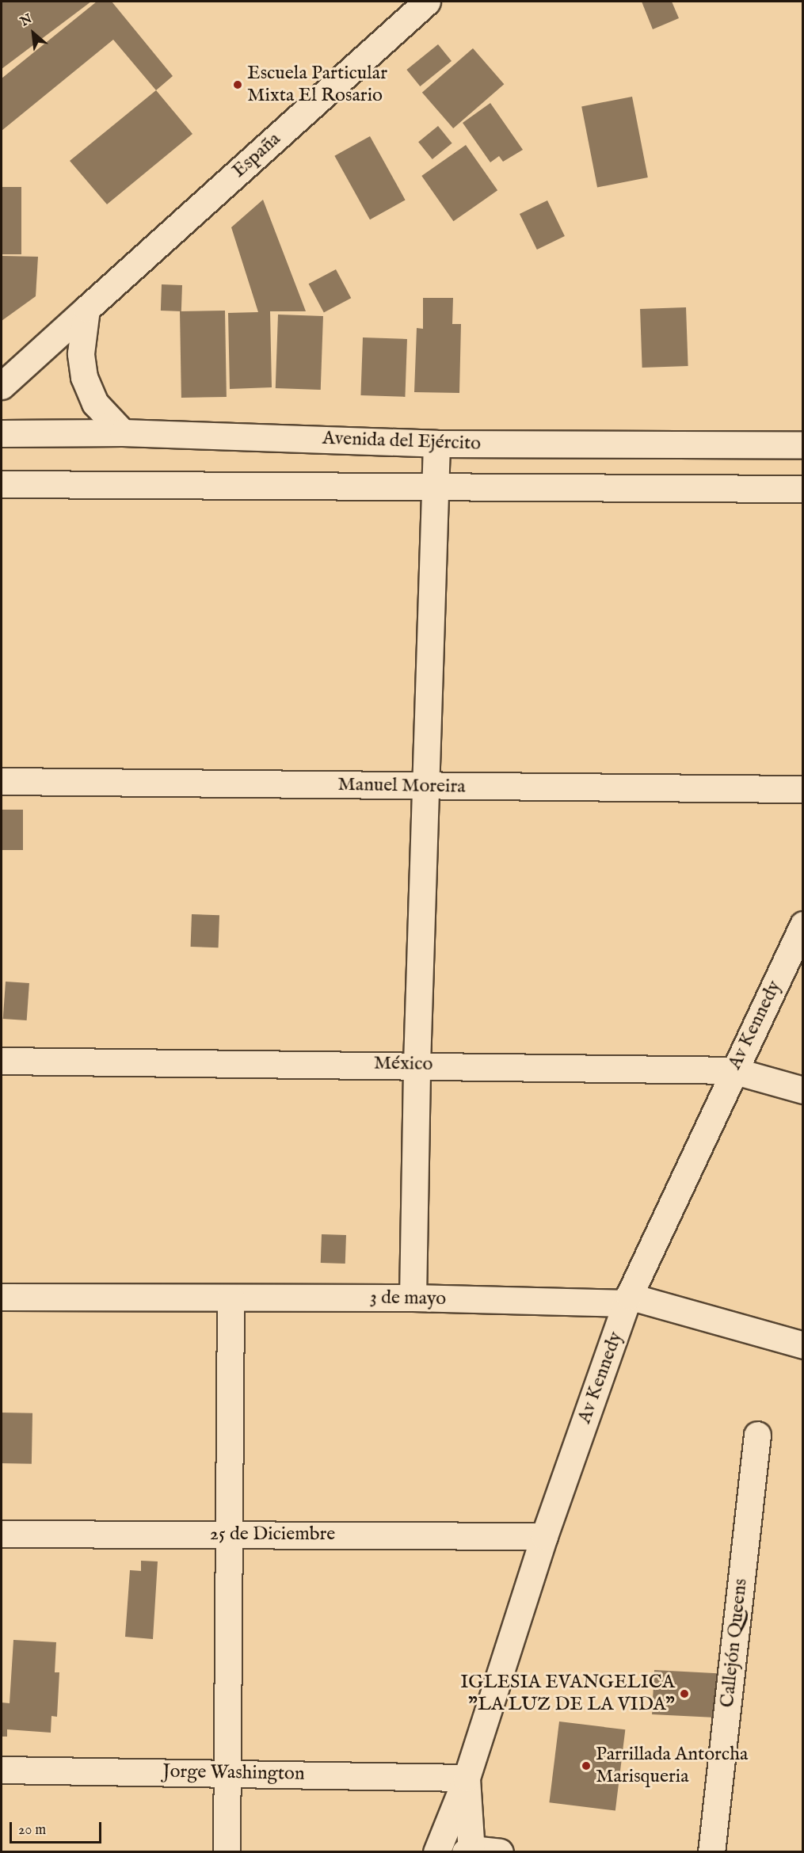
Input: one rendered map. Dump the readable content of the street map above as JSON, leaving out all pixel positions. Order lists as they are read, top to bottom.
{
  "streets": {
    "street": [
      "España",
      "Avenida del Ejército",
      "Manuel Moreira",
      "Av Kennedy",
      "México",
      "3 de mayo",
      "25 de Diciembre",
      "Callejón Queens",
      "Jorge Washington"
    ]
  },
  "crossings": [
    ["Av Kennedy", "México"],
    ["Av Kennedy", "3 de mayo"],
    ["Av Kennedy", "25 de Diciembre"],
    ["Av Kennedy", "Jorge Washington"]
  ],
  "places": ["Escuela Particular Mixta El Rosario", "IGLESIA EVANGELICA \"LA LUZ DE LA VIDA\"", "Parrillada Antorcha Marisqueria"],
  "scale_bar": "20 m",
  "north": "top left"
}
